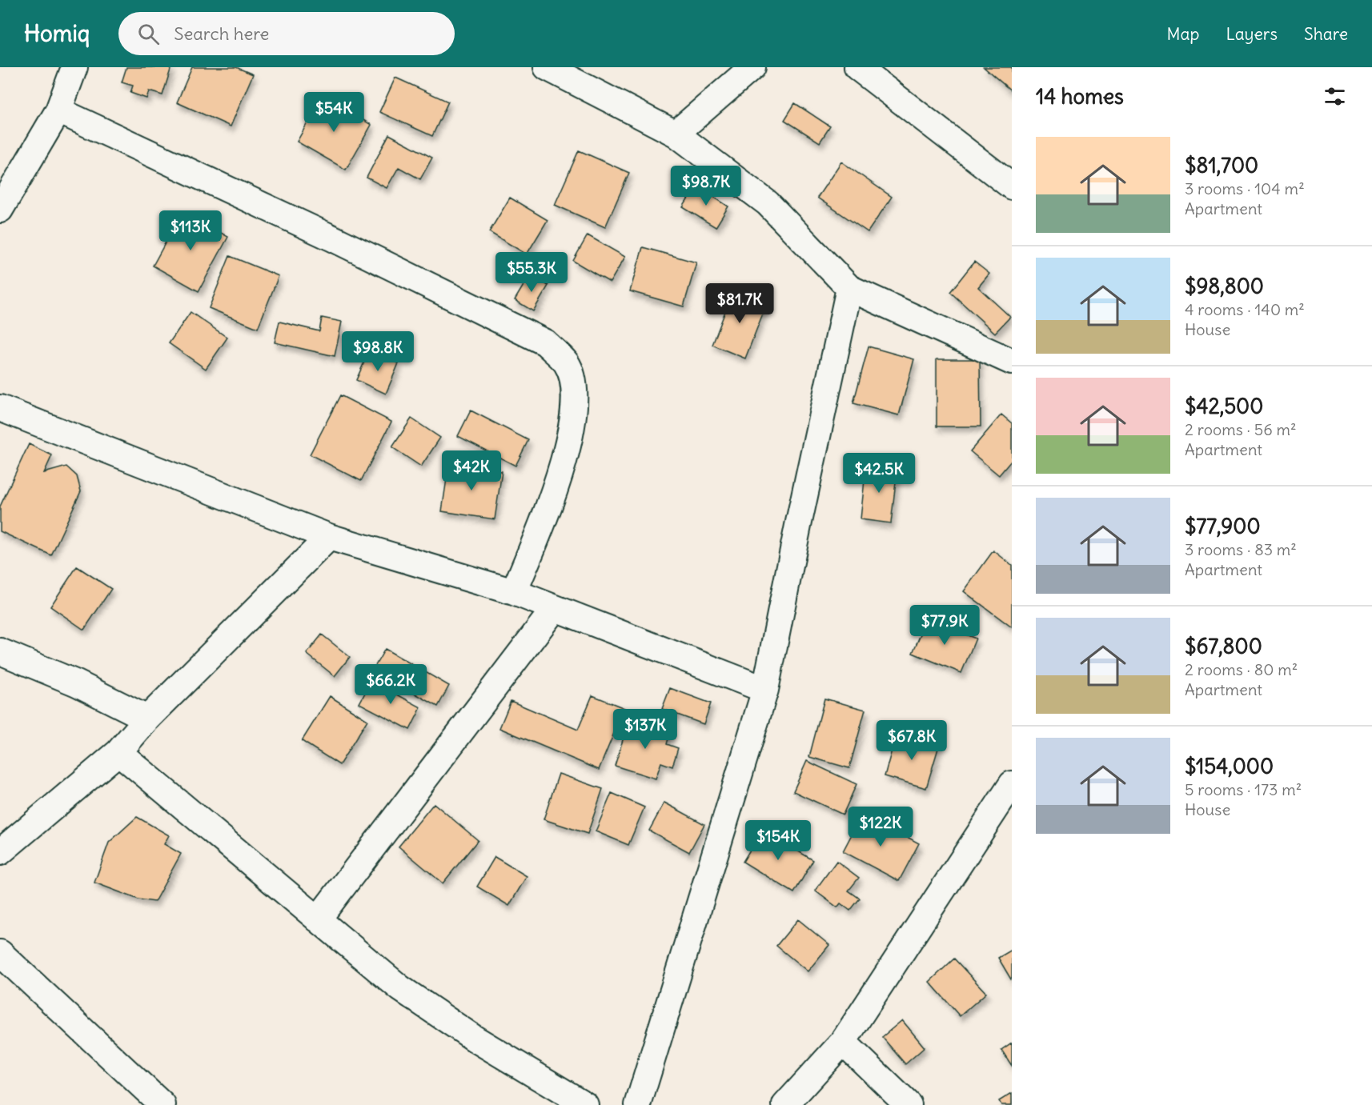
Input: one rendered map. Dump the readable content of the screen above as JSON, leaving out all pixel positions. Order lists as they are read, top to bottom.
{
  "page": {
    "header": "Homiq",
    "search": "Search here",
    "nav": ["Map", "Layers", "Share"],
    "heading": "14 homes",
    "price": [
      "$54K",
      "$98.7K",
      "$113K",
      "$55.3K",
      "$81.7K",
      "$98.8K",
      "$42K",
      "$42.5K",
      "$77.9K",
      "$66.2K",
      "$137K",
      "$67.8K",
      "$122K",
      "$154K"
    ],
    "list": [
      {
        "name": "$81,700",
        "note": "3 rooms · 104 m² · Apartment"
      },
      {
        "name": "$98,800",
        "note": "4 rooms · 140 m² · House"
      },
      {
        "name": "$42,500",
        "note": "2 rooms · 56 m² · Apartment"
      },
      {
        "name": "$77,900",
        "note": "3 rooms · 83 m² · Apartment"
      },
      {
        "name": "$67,800",
        "note": "2 rooms · 80 m² · Apartment"
      },
      {
        "name": "$154,000",
        "note": "5 rooms · 173 m² · House"
      }
    ]
  }
}
